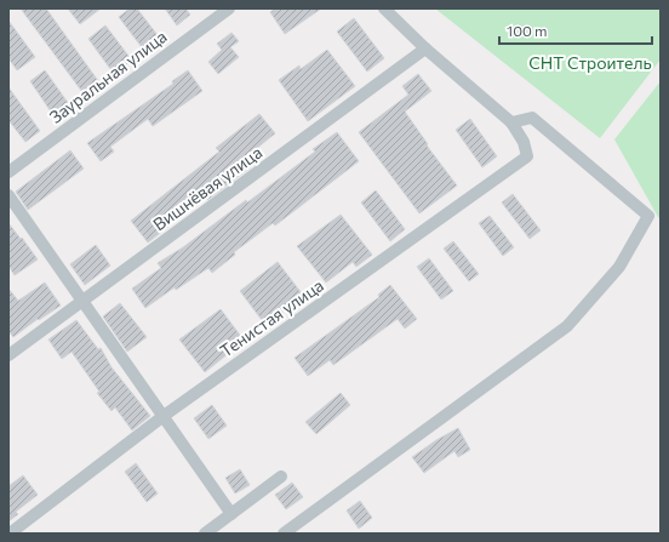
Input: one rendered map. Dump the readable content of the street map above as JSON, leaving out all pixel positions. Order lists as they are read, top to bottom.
{
  "streets": {
    "street": ["Зауральная улица", "Вишнёвая улица", "Тенистая улица"]
  },
  "parks": ["СНТ Строитель"],
  "scale_bar": "100 m"
}
